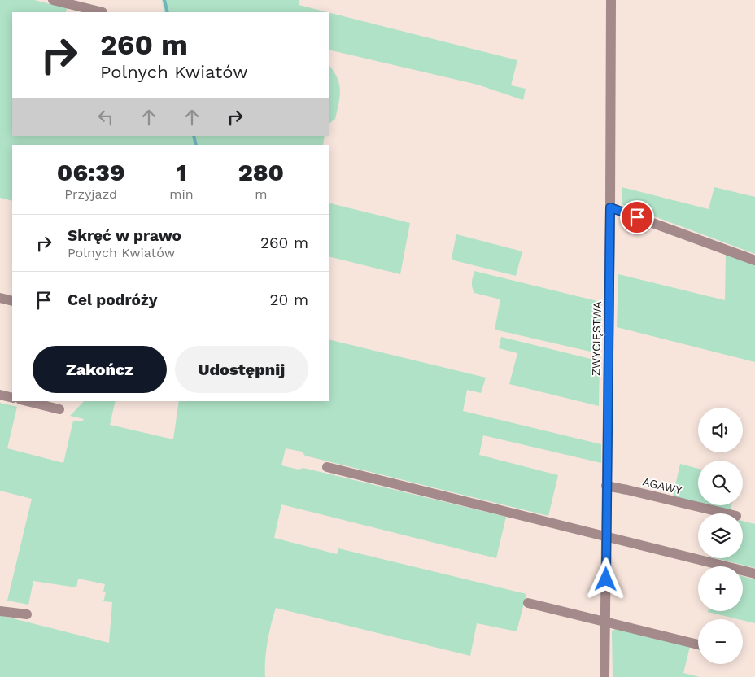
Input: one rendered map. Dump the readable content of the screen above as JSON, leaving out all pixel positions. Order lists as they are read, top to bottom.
{
  "streets": {
    "street": ["ZWYCIĘSTWA", "AGAWY"]
  },
  "crossings": [
    ["ZWYCIĘSTWA", "AGAWY"]
  ],
  "page": {
    "turn": ["260 m", "Polnych Kwiatów"],
    "eta": [
      "06:39",
      "Przyjazd",
      "1",
      "min",
      "280",
      "m"
    ],
    "list": [
      {
        "name": "Skręć w prawo",
        "note": "Polnych Kwiatów",
        "value": "260 m"
      },
      {
        "name": "Cel podróży",
        "value": "20 m"
      }
    ],
    "buttons": ["Zakończ", "Udostępnij"],
    "map_buttons": ["+", "−"]
  }
}
